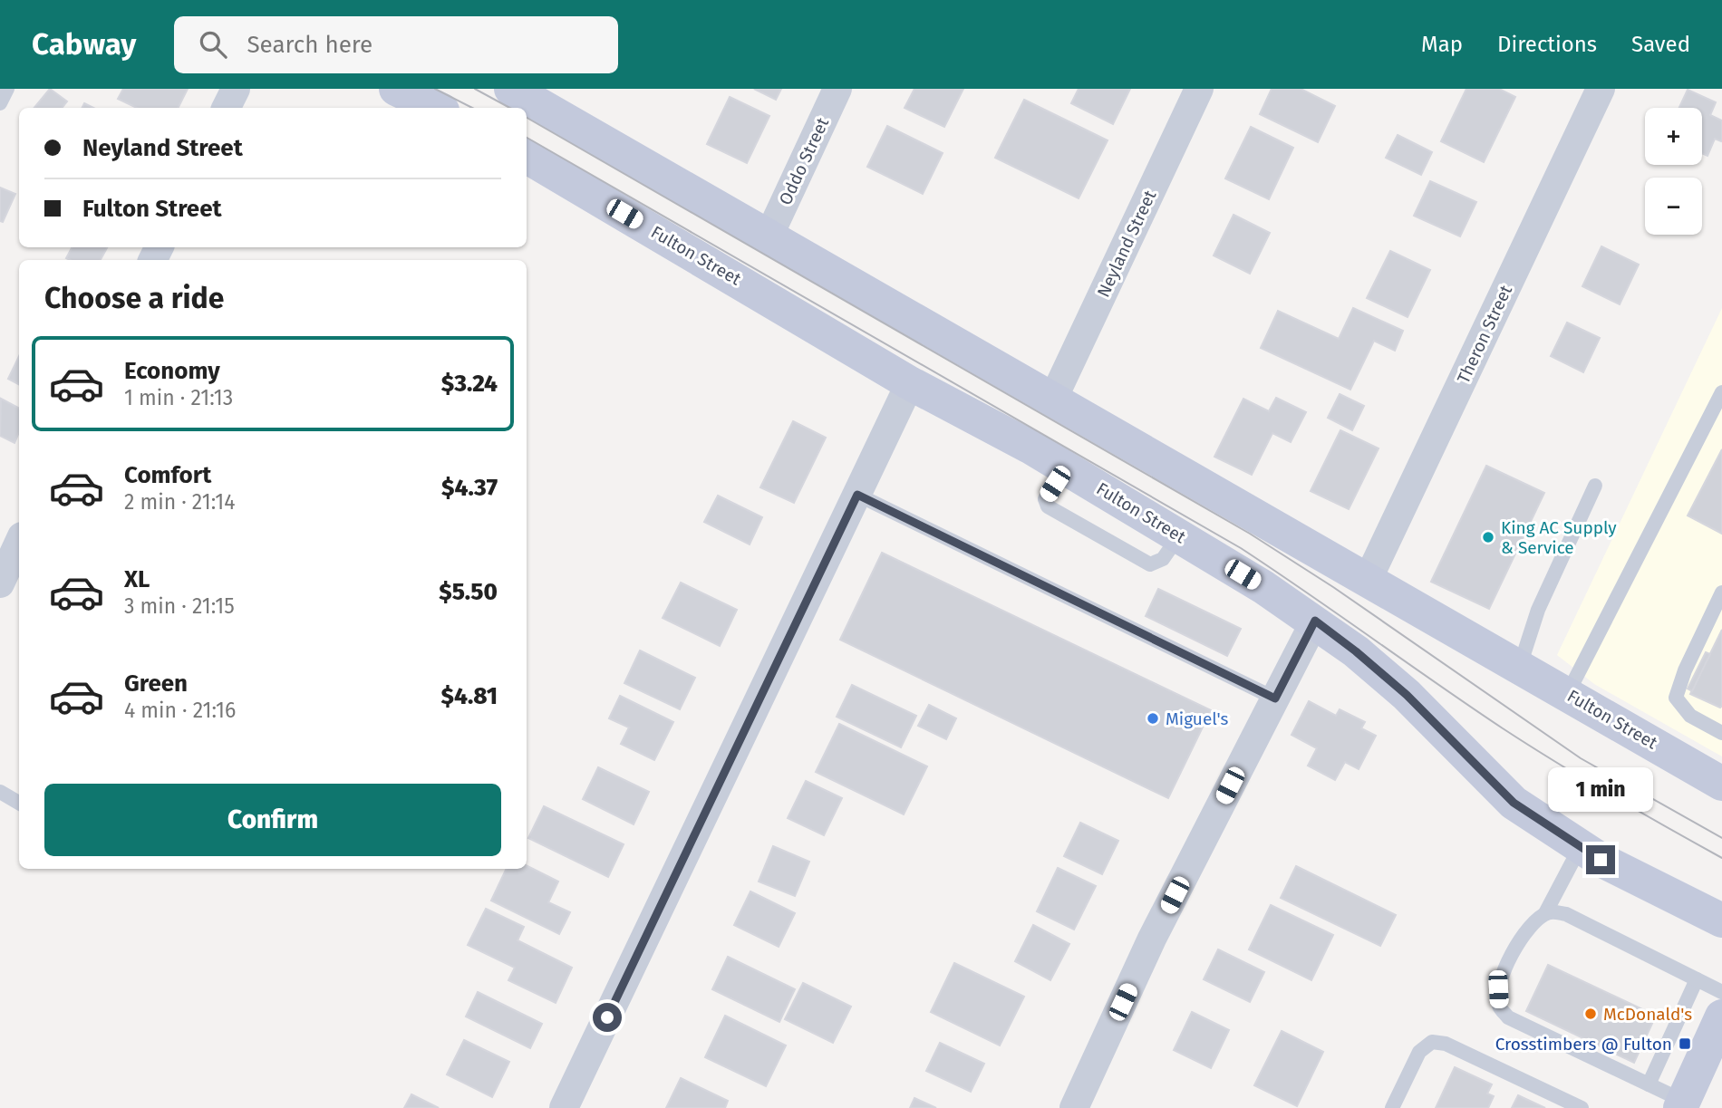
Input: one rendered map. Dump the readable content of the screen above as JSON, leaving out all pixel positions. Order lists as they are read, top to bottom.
{
  "streets": {
    "main road": ["Fulton Street"],
    "street": ["Oddo Street", "Neyland Street", "Theron Street"]
  },
  "crossings": [
    ["Oddo Street", "Fulton Street"],
    ["Neyland Street", "Fulton Street"],
    ["Fulton Street", "Theron Street"]
  ],
  "places": {
    "other": ["King AC Supply & Service", "Miguel's", "McDonald's"],
    "transit": ["Crosstimbers @ Fulton"]
  },
  "page": {
    "header": "Cabway",
    "search": "Search here",
    "nav": ["Map", "Directions", "Saved"],
    "map_buttons": ["+", "−"],
    "banner": ["Neyland Street", "Fulton Street"],
    "heading": "Choose a ride",
    "list": [
      {
        "name": "Economy",
        "note": "1 min · 21:13",
        "value": "$3.24"
      },
      {
        "name": "Comfort",
        "note": "2 min · 21:14",
        "value": "$4.37"
      },
      {
        "name": "XL",
        "note": "3 min · 21:15",
        "value": "$5.50"
      },
      {
        "name": "Green",
        "note": "4 min · 21:16",
        "value": "$4.81"
      }
    ],
    "bubble": "1 min",
    "buttons": "Confirm"
  }
}
